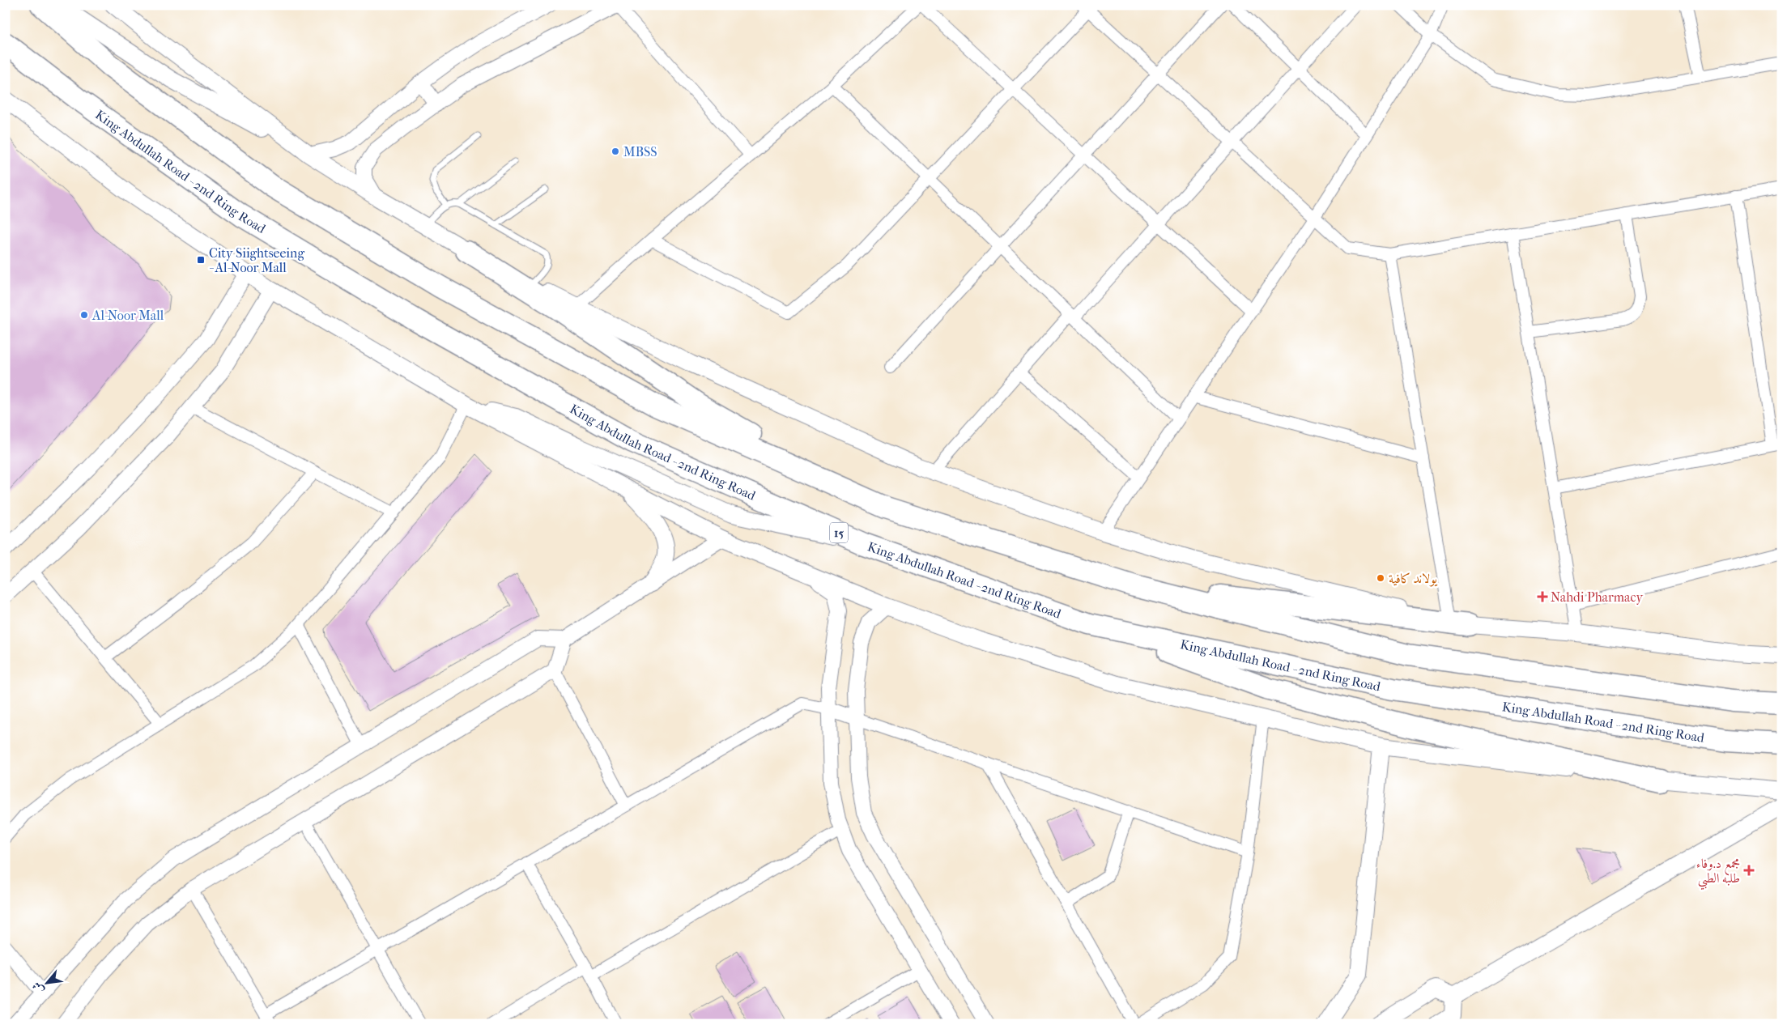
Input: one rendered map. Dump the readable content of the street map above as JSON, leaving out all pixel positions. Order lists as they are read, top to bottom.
{
  "streets": {
    "highway": ["King Abdullah Road - 2nd Ring Road", "15"]
  },
  "places": {
    "other": ["MBSS", "Al-Noor Mall", "يولاند كافية"],
    "transit": ["City Siightseeing - Al-Noor Mall"],
    "health": ["Nahdi Pharmacy", "مجمع د.وفاء طلبه الطبي"]
  },
  "north": "bottom left"
}
